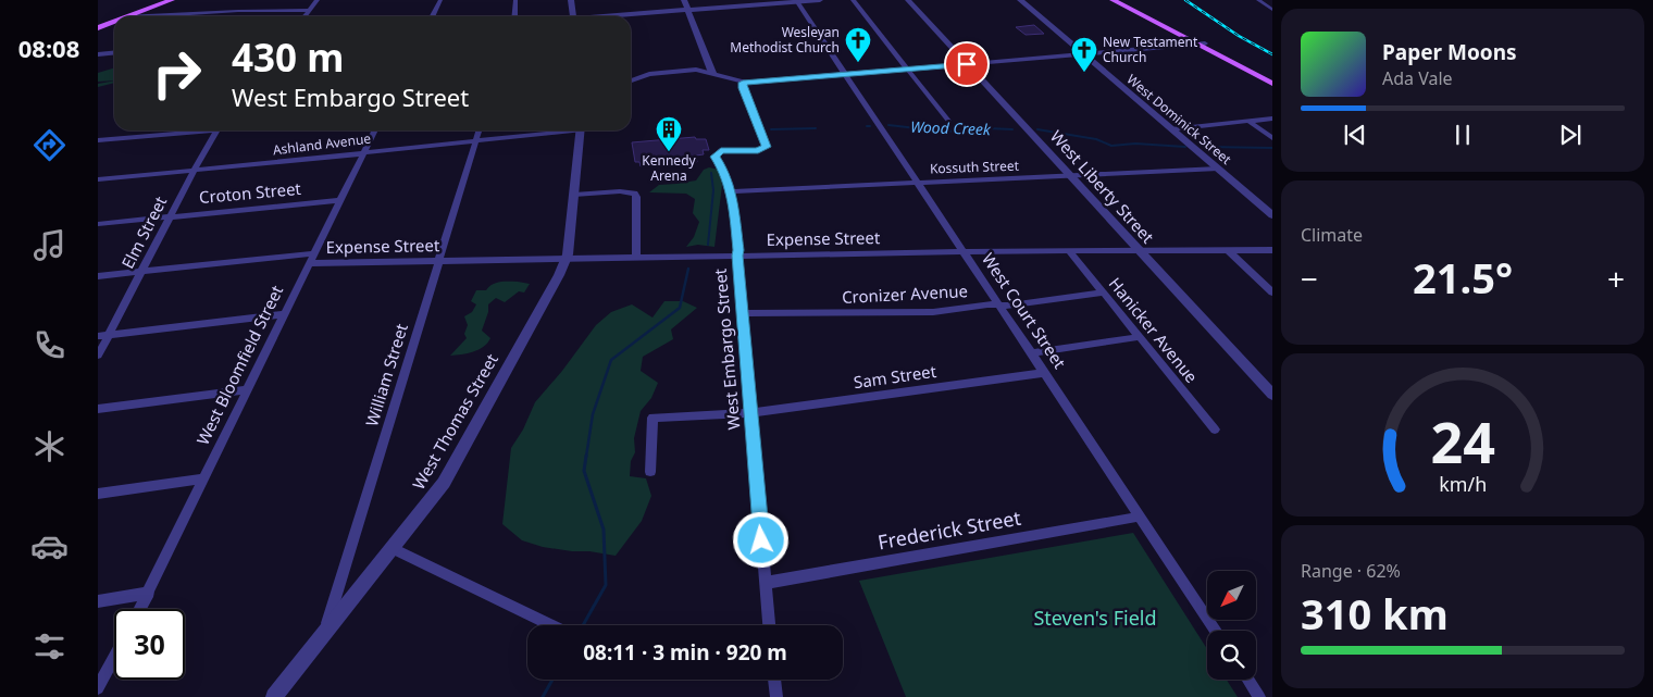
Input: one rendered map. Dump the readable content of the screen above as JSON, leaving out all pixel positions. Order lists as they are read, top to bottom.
{
  "streets": {
    "street": [
      "West Dominick Street",
      "Ashland Avenue",
      "Kossuth Street",
      "West Liberty Street",
      "Croton Street",
      "Elm Street",
      "Expense Street",
      "Cronizer Avenue",
      "West Court Street",
      "Hanicker Avenue",
      "West Embargo Street",
      "West Bloomfield Street",
      "William Street",
      "Sam Street",
      "West Thomas Street",
      "Frederick Street"
    ]
  },
  "crossings": [
    ["West Dominick Street", "Kossuth Street"],
    ["Ashland Avenue", "Elm Street"],
    ["Ashland Avenue", "West Bloomfield Street"],
    ["Ashland Avenue", "William Street"],
    ["Kossuth Street", "West Liberty Street"],
    ["Kossuth Street", "West Court Street"],
    ["Kossuth Street", "West Embargo Street"],
    ["West Liberty Street", "Expense Street"],
    ["Croton Street", "Elm Street"],
    ["Croton Street", "West Bloomfield Street"],
    ["Elm Street", "Expense Street"],
    ["Expense Street", "West Court Street"],
    ["Expense Street", "Hanicker Avenue"],
    ["Expense Street", "West Embargo Street"],
    ["Expense Street", "West Bloomfield Street"],
    ["Expense Street", "William Street"],
    ["Expense Street", "West Thomas Street"],
    ["Cronizer Avenue", "West Court Street"],
    ["Cronizer Avenue", "Hanicker Avenue"],
    ["Cronizer Avenue", "West Embargo Street"],
    ["West Court Street", "Sam Street"],
    ["West Court Street", "Frederick Street"],
    ["West Embargo Street", "Sam Street"],
    ["West Embargo Street", "Frederick Street"],
    ["William Street", "West Thomas Street"]
  ],
  "water": ["Wood Creek"],
  "parks": ["Steven's Field"],
  "places": {
    "church": ["Wesleyan Methodist Church", "New Testament Church"],
    "building": ["Kennedy Arena"]
  },
  "north": "bottom left",
  "page": {
    "tabs": "08:08",
    "turn": ["430 m", "West Embargo Street"],
    "song": ["Paper Moons", "Ada Vale"],
    "tile": [
      "Climate",
      ["Range · 62%", "310 km"]
    ],
    "heat": ["−", "21.5°", "+"],
    "limit": "30",
    "trip": "08:11 · 3 min · 920 m",
    "gauge": ["24", "km/h"]
  }
}
